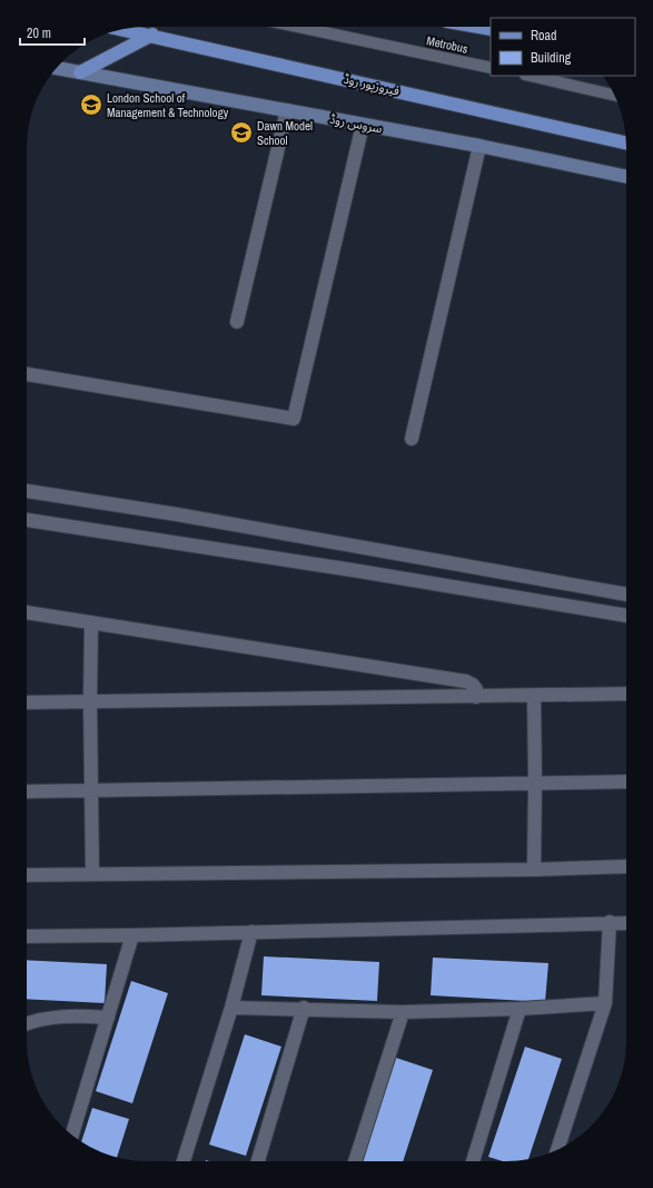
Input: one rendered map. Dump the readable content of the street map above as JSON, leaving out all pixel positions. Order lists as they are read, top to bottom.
{
  "streets": {
    "main road": ["فیروزپور روڈ"],
    "street": ["سروس روڈ"],
    "lane": ["Metrobus"]
  },
  "places": {
    "school or university": ["London School of Management & Technology", "Dawn Model School"]
  },
  "legend": ["Road", "Building"],
  "scale_bar": "20 m"
}
